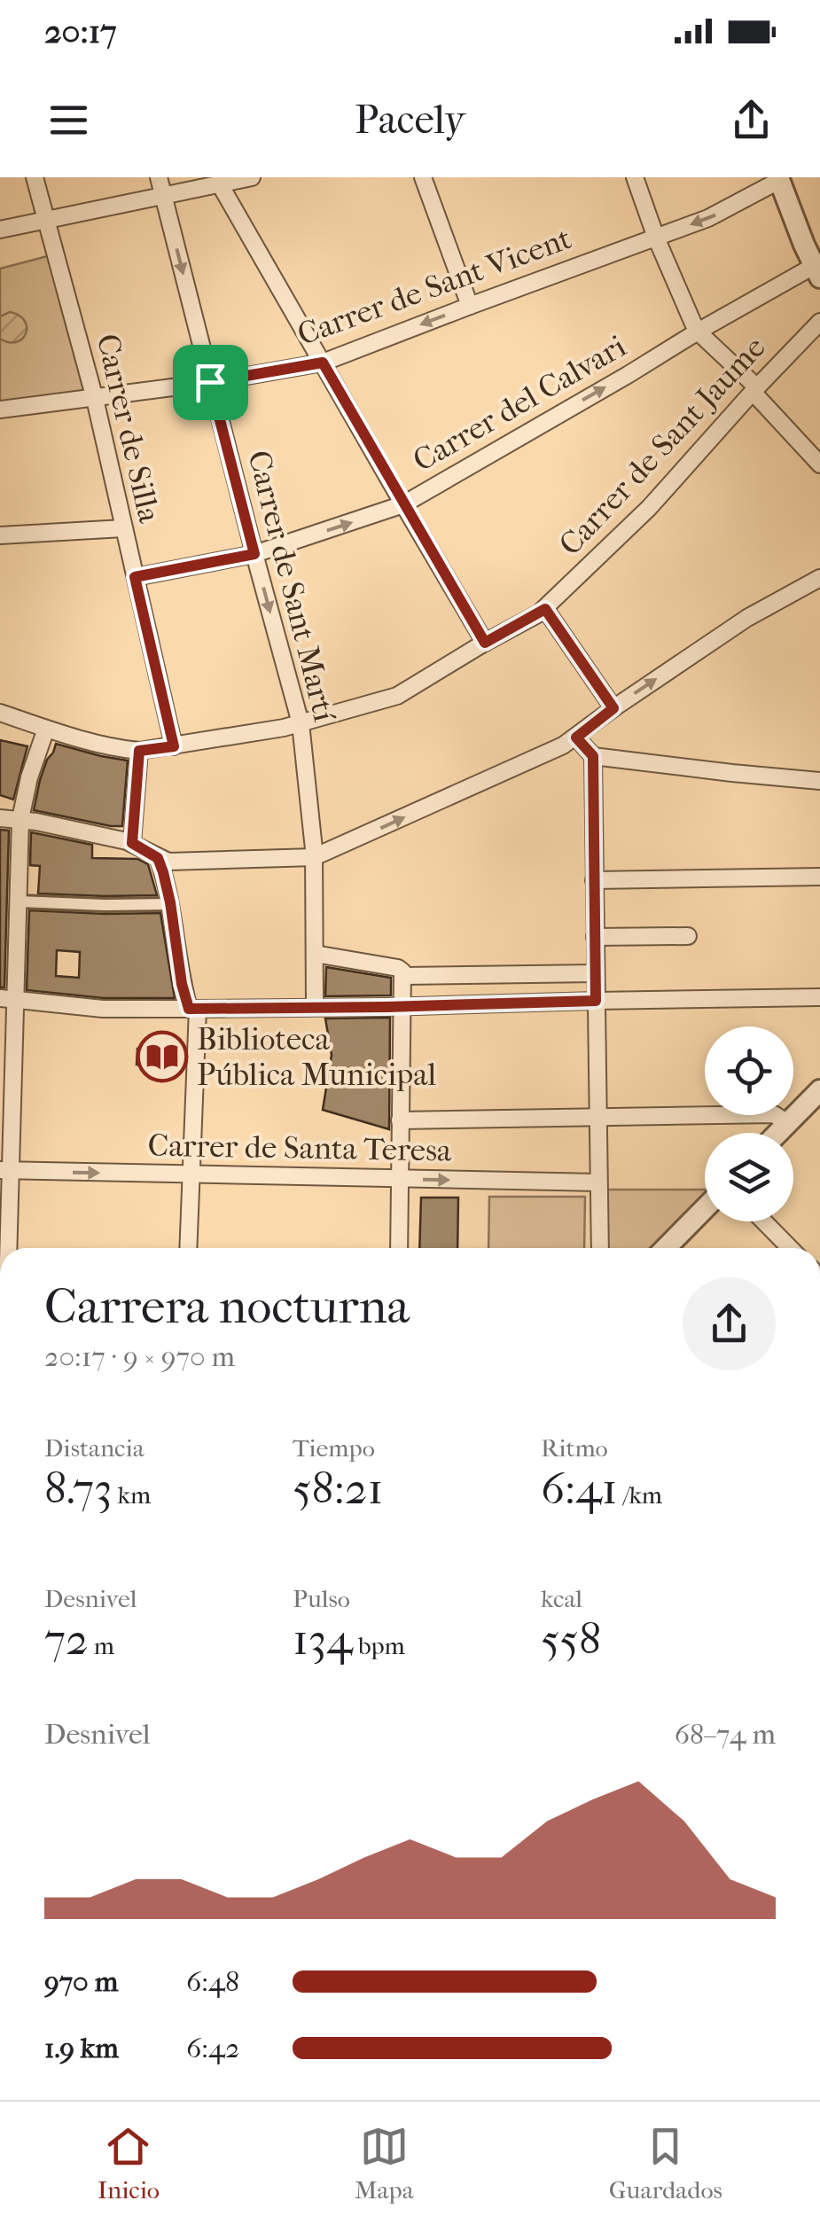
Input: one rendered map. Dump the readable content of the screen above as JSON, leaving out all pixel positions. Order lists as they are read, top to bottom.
{
  "streets": {
    "street": [
      "Carrer de Sant Vicent",
      "Carrer del Calvari",
      "Carrer de Silla",
      "Carrer de Sant Jaume",
      "Carrer de Sant Martí",
      "Carrer de Santa Teresa"
    ]
  },
  "crossings": [
    ["Carrer de Sant Vicent", "Carrer de Silla"],
    ["Carrer de Sant Vicent", "Carrer de Sant Martí"],
    ["Carrer del Calvari", "Carrer de Silla"],
    ["Carrer del Calvari", "Carrer de Sant Martí"],
    ["Carrer de Silla", "Carrer de Sant Jaume"],
    ["Carrer de Sant Jaume", "Carrer de Sant Martí"]
  ],
  "one_way": ["Carrer de Sant Vicent", "Carrer del Calvari"],
  "places": {
    "library": ["Biblioteca Pública Municipal"]
  },
  "page": {
    "status": "20:17",
    "header": "Pacely",
    "heading": ["Carrera nocturna", "20:17 · 9 × 970 m"],
    "stats": [
      ["Distancia", "8.73 km"],
      ["Tiempo", "58:21"],
      ["Ritmo", "6:41 /km"],
      ["Desnivel", "72 m"],
      ["Pulso", "134 bpm"],
      ["kcal", "558"]
    ],
    "chart": ["Desnivel", "68–74 m"],
    "list": [
      {
        "name": "970 m",
        "note": "6:48"
      },
      {
        "name": "1.9 km",
        "note": "6:42"
      }
    ],
    "tabs": ["Inicio", "Mapa", "Guardados"]
  }
}
